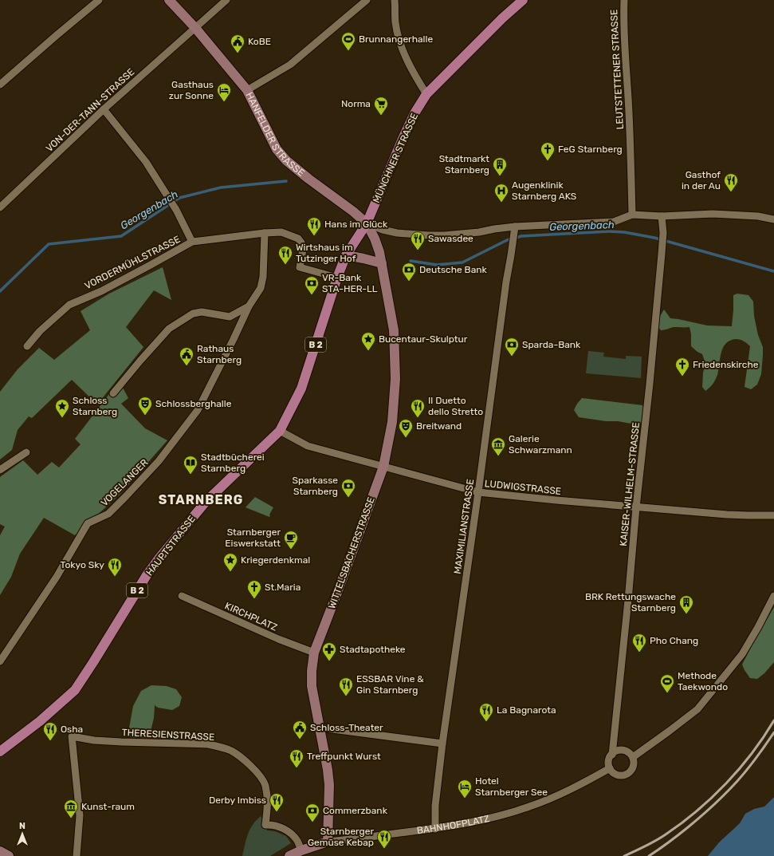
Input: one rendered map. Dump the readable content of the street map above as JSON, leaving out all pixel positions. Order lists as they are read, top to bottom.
{
  "streets": {
    "main road": ["MÜNCHNER STRASSE", "B 2", "HAUPTSTRASSE"],
    "street": [
      "LEUTSTETTENER STRASSE",
      "VON-DER-TANN-STRASSE",
      "HANFELDER STRASSE",
      "VORDERMÜHLSTRASSE",
      "VOGELANGER",
      "KAISER-WILHELM-STRASSE",
      "LUDWIGSTRASSE",
      "MAXIMILIANSTRASSE",
      "WITTELSBACHERSTRASSE",
      "KIRCHPLATZ",
      "THERESIENSTRASSE",
      "BAHNHOFPLATZ"
    ]
  },
  "crossings": [
    ["VON-DER-TANN-STRASSE", "HANFELDER STRASSE"],
    ["HANFELDER STRASSE", "MÜNCHNER STRASSE"],
    ["HANFELDER STRASSE", "WITTELSBACHERSTRASSE"],
    ["MÜNCHNER STRASSE", "HAUPTSTRASSE"],
    ["VORDERMÜHLSTRASSE", "VOGELANGER"],
    ["VORDERMÜHLSTRASSE", "HAUPTSTRASSE"],
    ["KAISER-WILHELM-STRASSE", "LUDWIGSTRASSE"],
    ["KAISER-WILHELM-STRASSE", "BAHNHOFPLATZ"],
    ["LUDWIGSTRASSE", "MAXIMILIANSTRASSE"],
    ["LUDWIGSTRASSE", "HAUPTSTRASSE"],
    ["LUDWIGSTRASSE", "WITTELSBACHERSTRASSE"],
    ["MAXIMILIANSTRASSE", "BAHNHOFPLATZ"],
    ["WITTELSBACHERSTRASSE", "KIRCHPLATZ"],
    ["WITTELSBACHERSTRASSE", "BAHNHOFPLATZ"],
    ["THERESIENSTRASSE", "BAHNHOFPLATZ"]
  ],
  "districts": ["STARNBERG"],
  "water": ["Georgenbach"],
  "places": {
    "sports": ["Brunnangerhalle", "Methode Taekwondo"],
    "public building": ["KoBE", "Rathaus Starnberg", "Schloss-Theater"],
    "hotel": ["Gasthaus zur Sonne", "Hotel Starnberger See"],
    "supermarket": ["Norma"],
    "church": ["FeG Starnberg", "Friedenskirche", "St.Maria"],
    "building": ["Stadtmarkt Starnberg", "BRK Rettungswache Starnberg"],
    "restaurant": [
      "Gasthof in der Au",
      "Hans im Glück",
      "Sawasdee",
      "Wirtshaus im Tutzinger Hof",
      "Il Duetto dello Stretto",
      "Tokyo Sky",
      "Pho Chang",
      "ESSBAR Vine & Gin Starnberg",
      "La Bagnarota",
      "Osha",
      "Treffpunkt Wurst",
      "Derby Imbiss",
      "Starnberger Gemüse Kebap"
    ],
    "hospital": ["Augenklinik Starnberg AKS"],
    "bank": [
      "Deutsche Bank",
      "VR-Bank STA-HER-LL",
      "Sparda-Bank",
      "Sparkasse Starnberg",
      "Commerzbank"
    ],
    "place": ["Bucentaur-Skulptur", "Schloss Starnberg", "Kriegerdenkmal"],
    "theatre": ["Schlossberghalle", "Breitwand"],
    "museum": ["Galerie Schwarzmann", "Kunst-raum"],
    "library": ["Stadtbücherei Starnberg"],
    "cafe": ["Starnberger Eiswerkstatt"],
    "pharmacy": ["Stadtapotheke"]
  },
  "north": "top"
}
